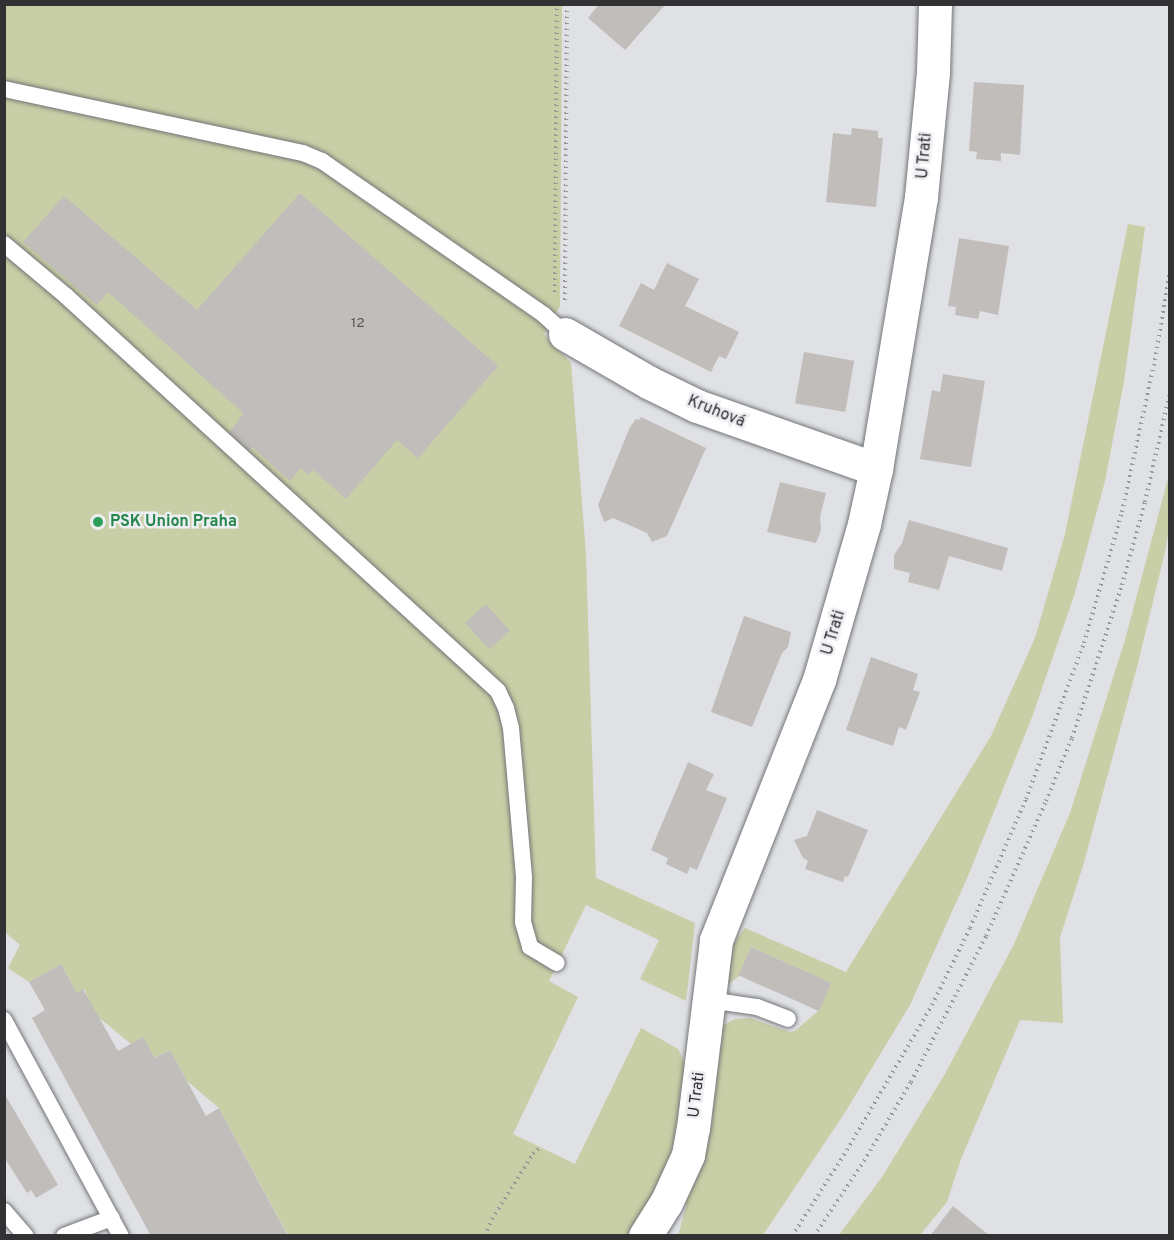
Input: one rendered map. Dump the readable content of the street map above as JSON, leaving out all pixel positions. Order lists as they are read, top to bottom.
{
  "streets": {
    "street": ["U Trati", "Kruhová"]
  },
  "crossings": [
    ["U Trati", "Kruhová"]
  ],
  "places": ["PSK Union Praha"],
  "house_numbers": ["12"]
}
